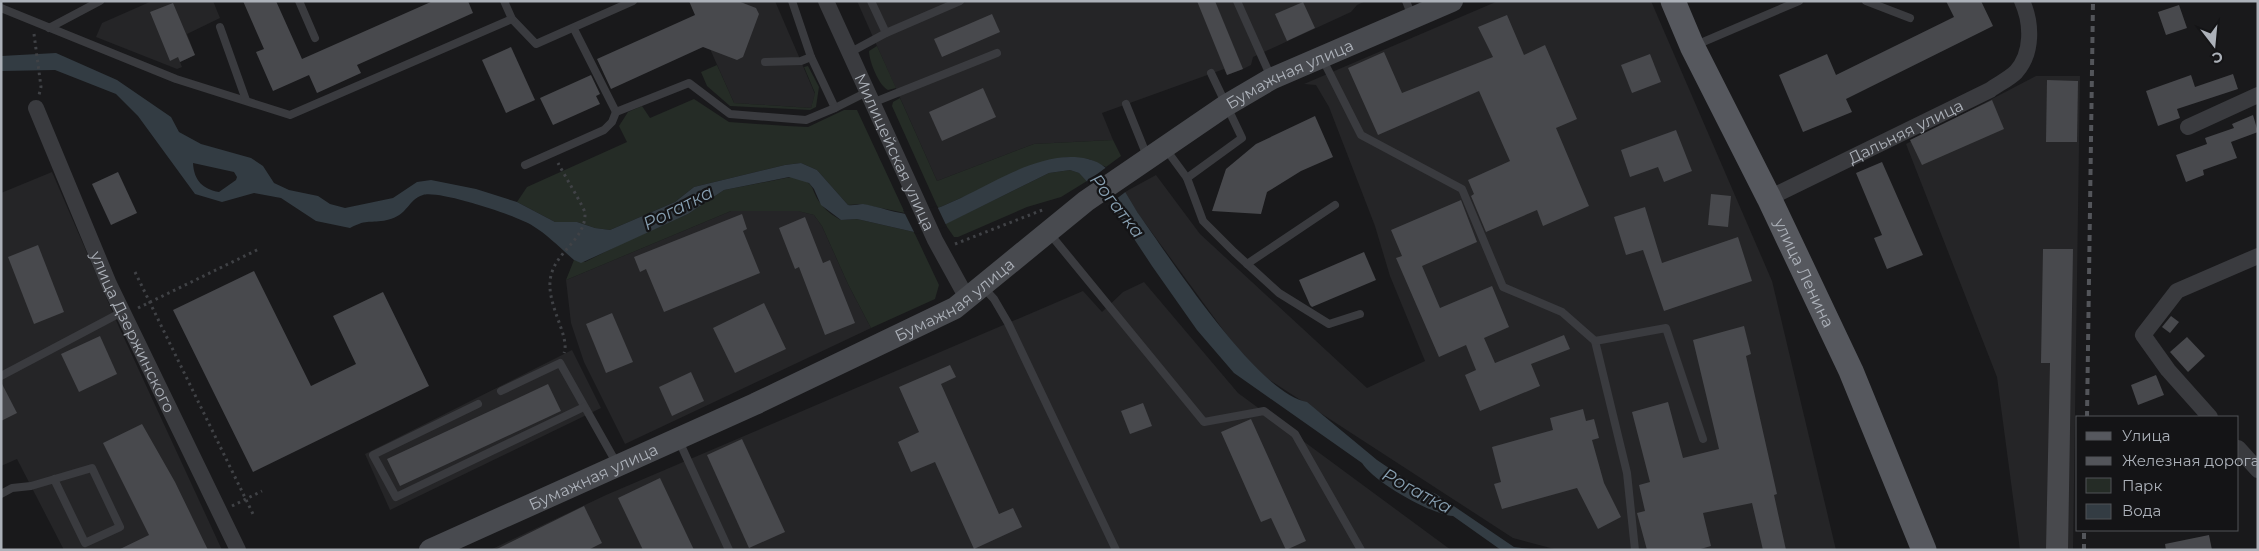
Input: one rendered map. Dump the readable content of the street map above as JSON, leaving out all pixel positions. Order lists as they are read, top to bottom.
{
  "streets": {
    "main road": ["улица Ленина"],
    "street": [
      "Бумажная улица",
      "Дальняя улица",
      "Милицейская улица",
      "улица Дзержинского"
    ]
  },
  "crossings": [
    ["Бумажная улица", "Милицейская улица"],
    ["Дальняя улица", "улица Ленина"]
  ],
  "water": ["Рогатка"],
  "legend": [
    "Улица",
    "Железная дорога",
    "Парк",
    "Вода"
  ],
  "north": "bottom"
}
